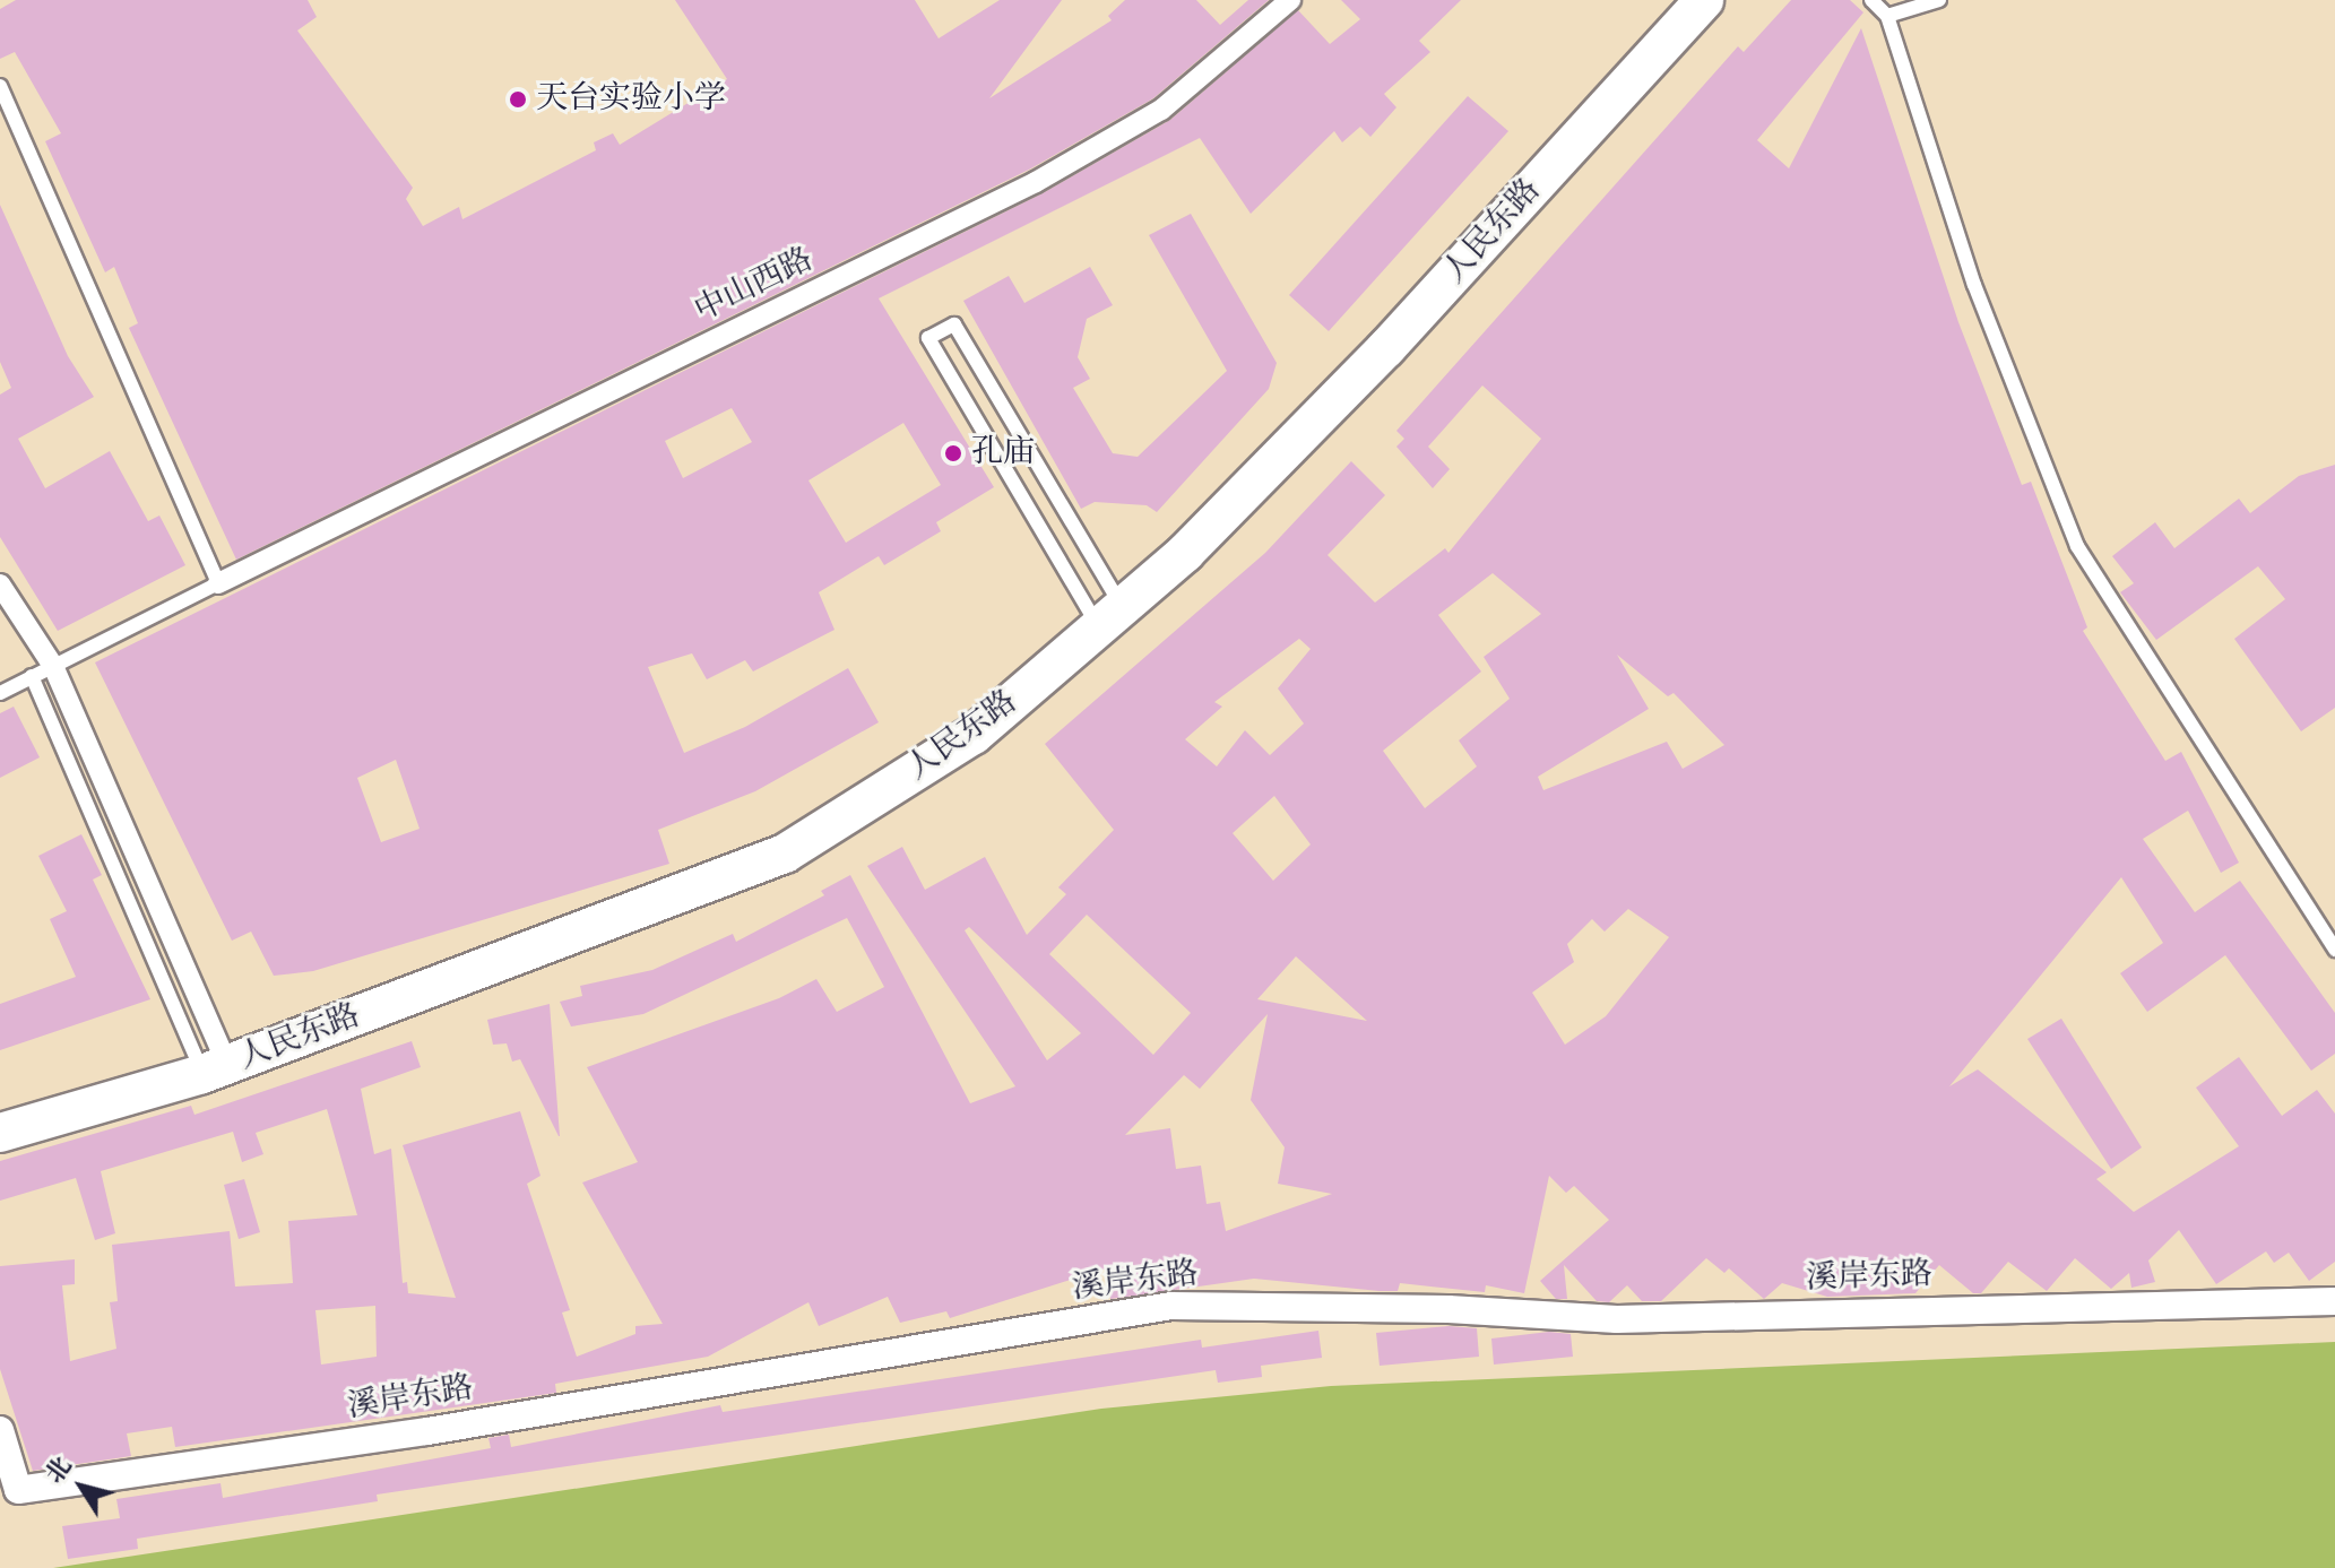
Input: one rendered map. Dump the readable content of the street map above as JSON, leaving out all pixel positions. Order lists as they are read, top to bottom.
{
  "streets": {
    "main road": ["人民东路"],
    "street": ["中山西路", "溪岸东路"]
  },
  "places": ["天台实验小学", "孔庙"],
  "north": "top left"
}
